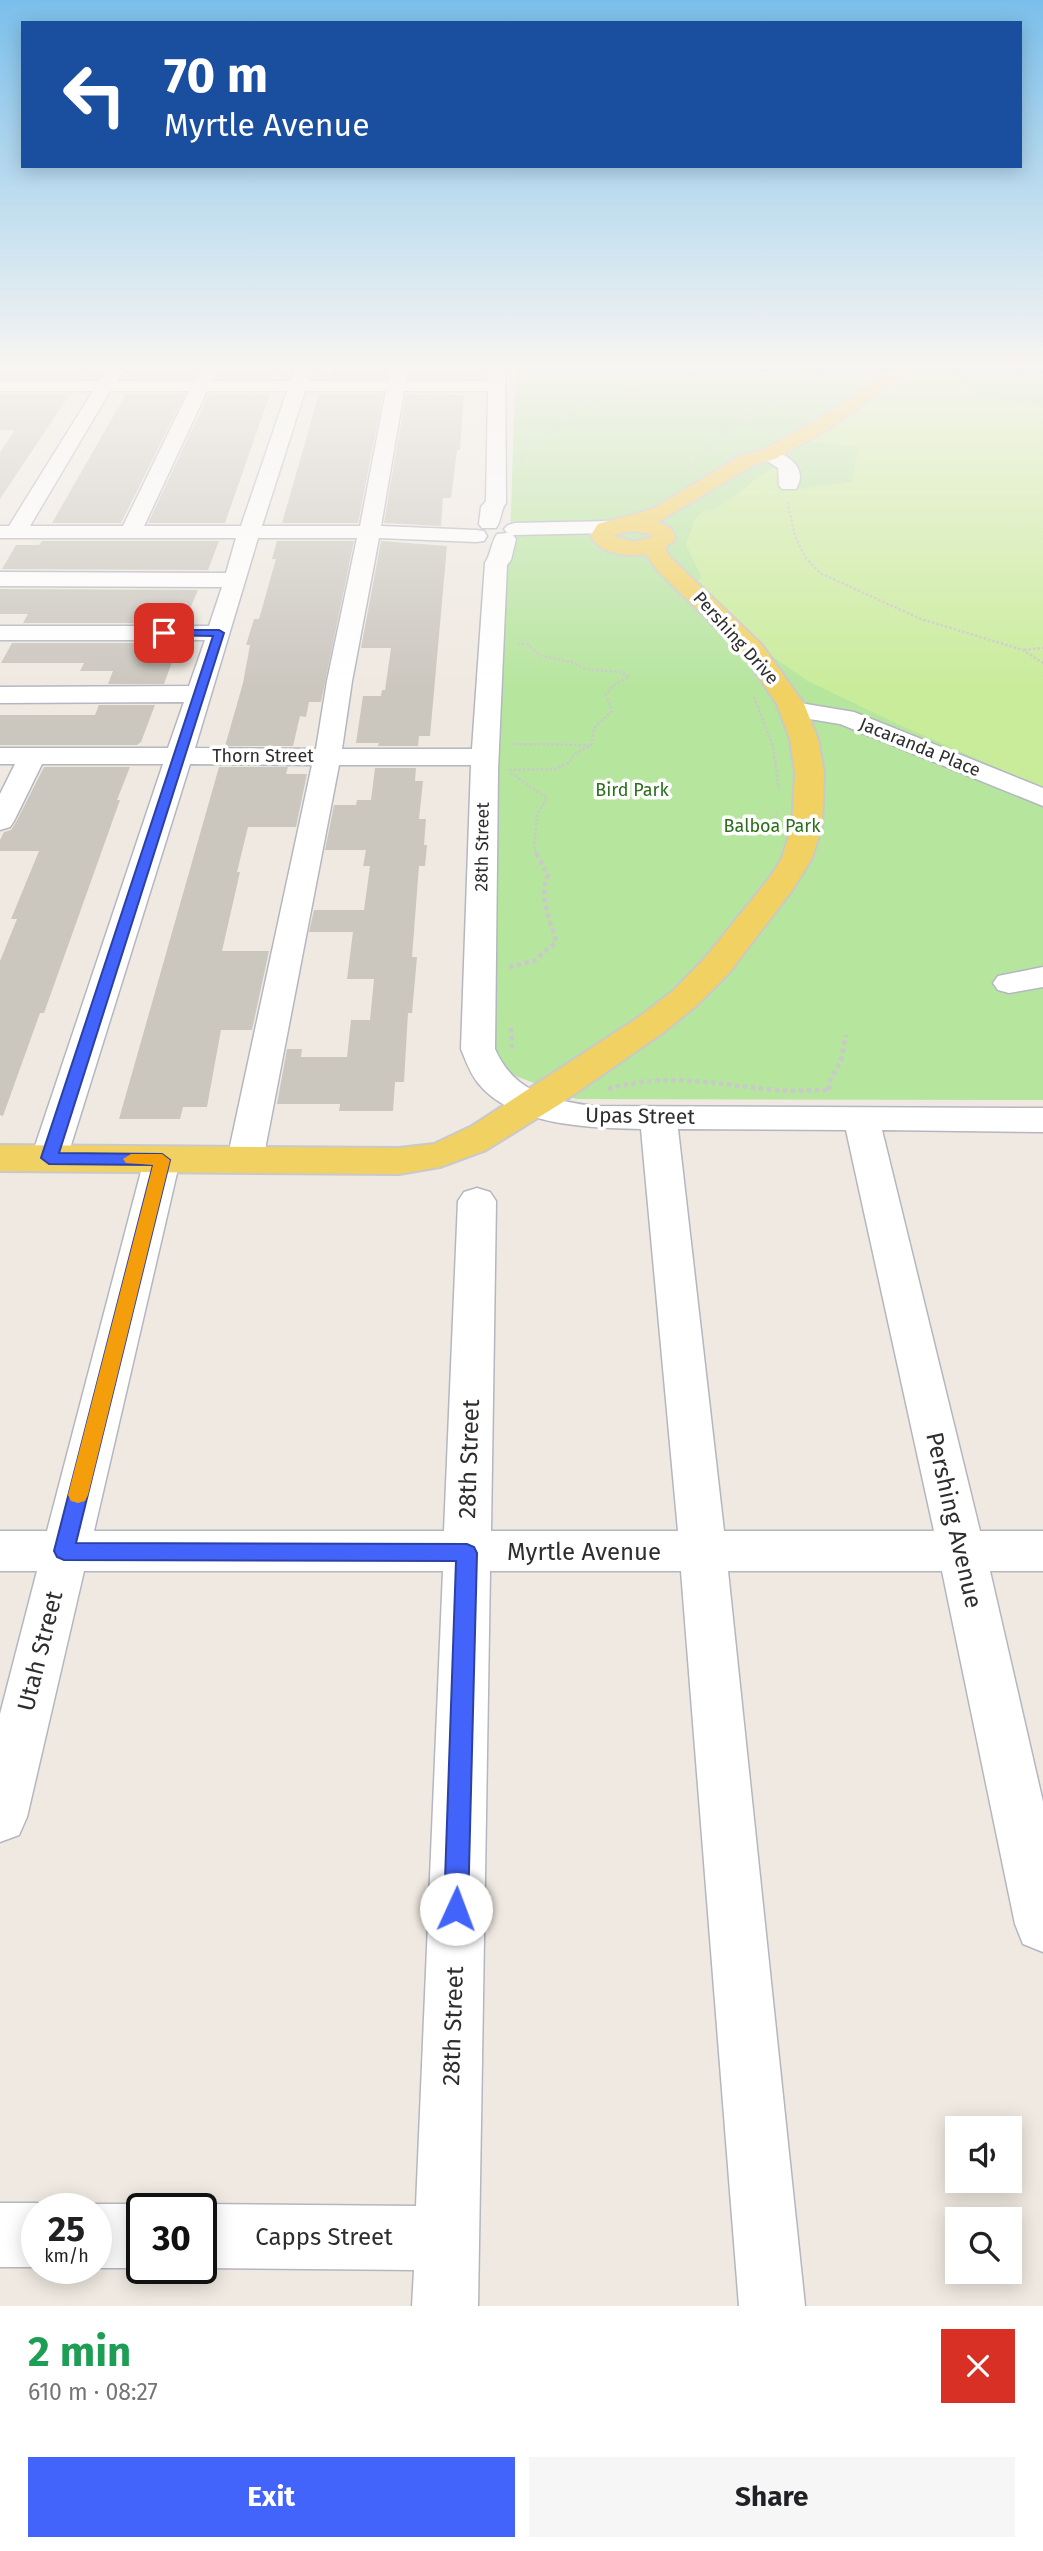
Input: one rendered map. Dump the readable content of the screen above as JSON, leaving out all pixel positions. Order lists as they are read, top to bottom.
{
  "streets": {
    "main road": ["Pershing Drive"],
    "street": [
      "Jacaranda Place",
      "Thorn Street",
      "28th Street",
      "Upas Street",
      "Pershing Avenue",
      "Myrtle Avenue",
      "Utah Street",
      "Capps Street"
    ]
  },
  "crossings": [
    ["Pershing Drive", "Jacaranda Place"],
    ["Pershing Drive", "28th Street"],
    ["Pershing Drive", "Upas Street"],
    ["Thorn Street", "28th Street"],
    ["28th Street", "Upas Street"],
    ["28th Street", "Myrtle Avenue"],
    ["28th Street", "Capps Street"],
    ["Upas Street", "Pershing Avenue"],
    ["Pershing Avenue", "Myrtle Avenue"],
    ["Myrtle Avenue", "Utah Street"]
  ],
  "parks": ["Bird Park", "Balboa Park"],
  "page": {
    "turn": ["70 m", "Myrtle Avenue"],
    "speed": "25 km/h",
    "limit": "30",
    "heading": ["2 min", "610 m · 08:27"],
    "buttons": ["Exit", "Share"]
  }
}
